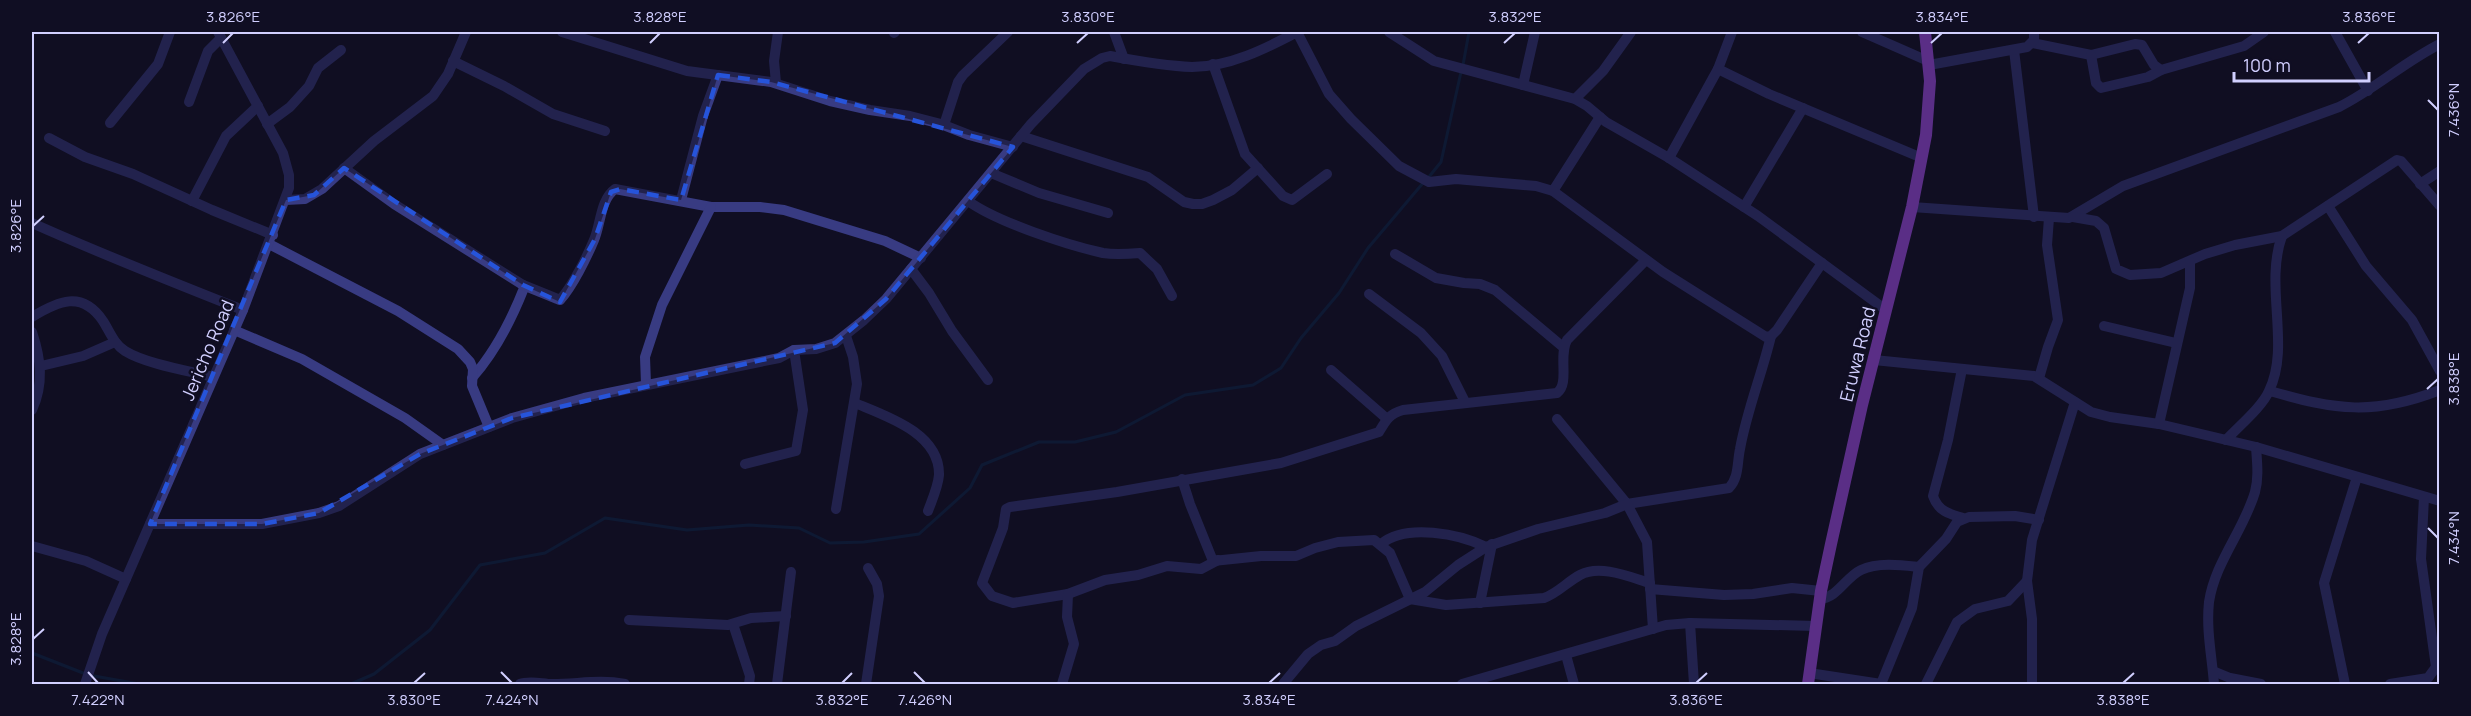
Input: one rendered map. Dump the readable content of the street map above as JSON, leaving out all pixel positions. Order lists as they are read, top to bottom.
{
  "streets": {
    "main road": ["Eruwa Road"],
    "street": ["Jericho Road"]
  },
  "scale_bar": "100 m",
  "coordinates": [
    "3.826°E",
    "3.828°E",
    "3.830°E",
    "3.832°E",
    "3.834°E",
    "3.836°E",
    "7.436°N",
    "3.838°E",
    "7.434°N",
    "7.422°N",
    "7.424°N",
    "7.426°N"
  ]
}
